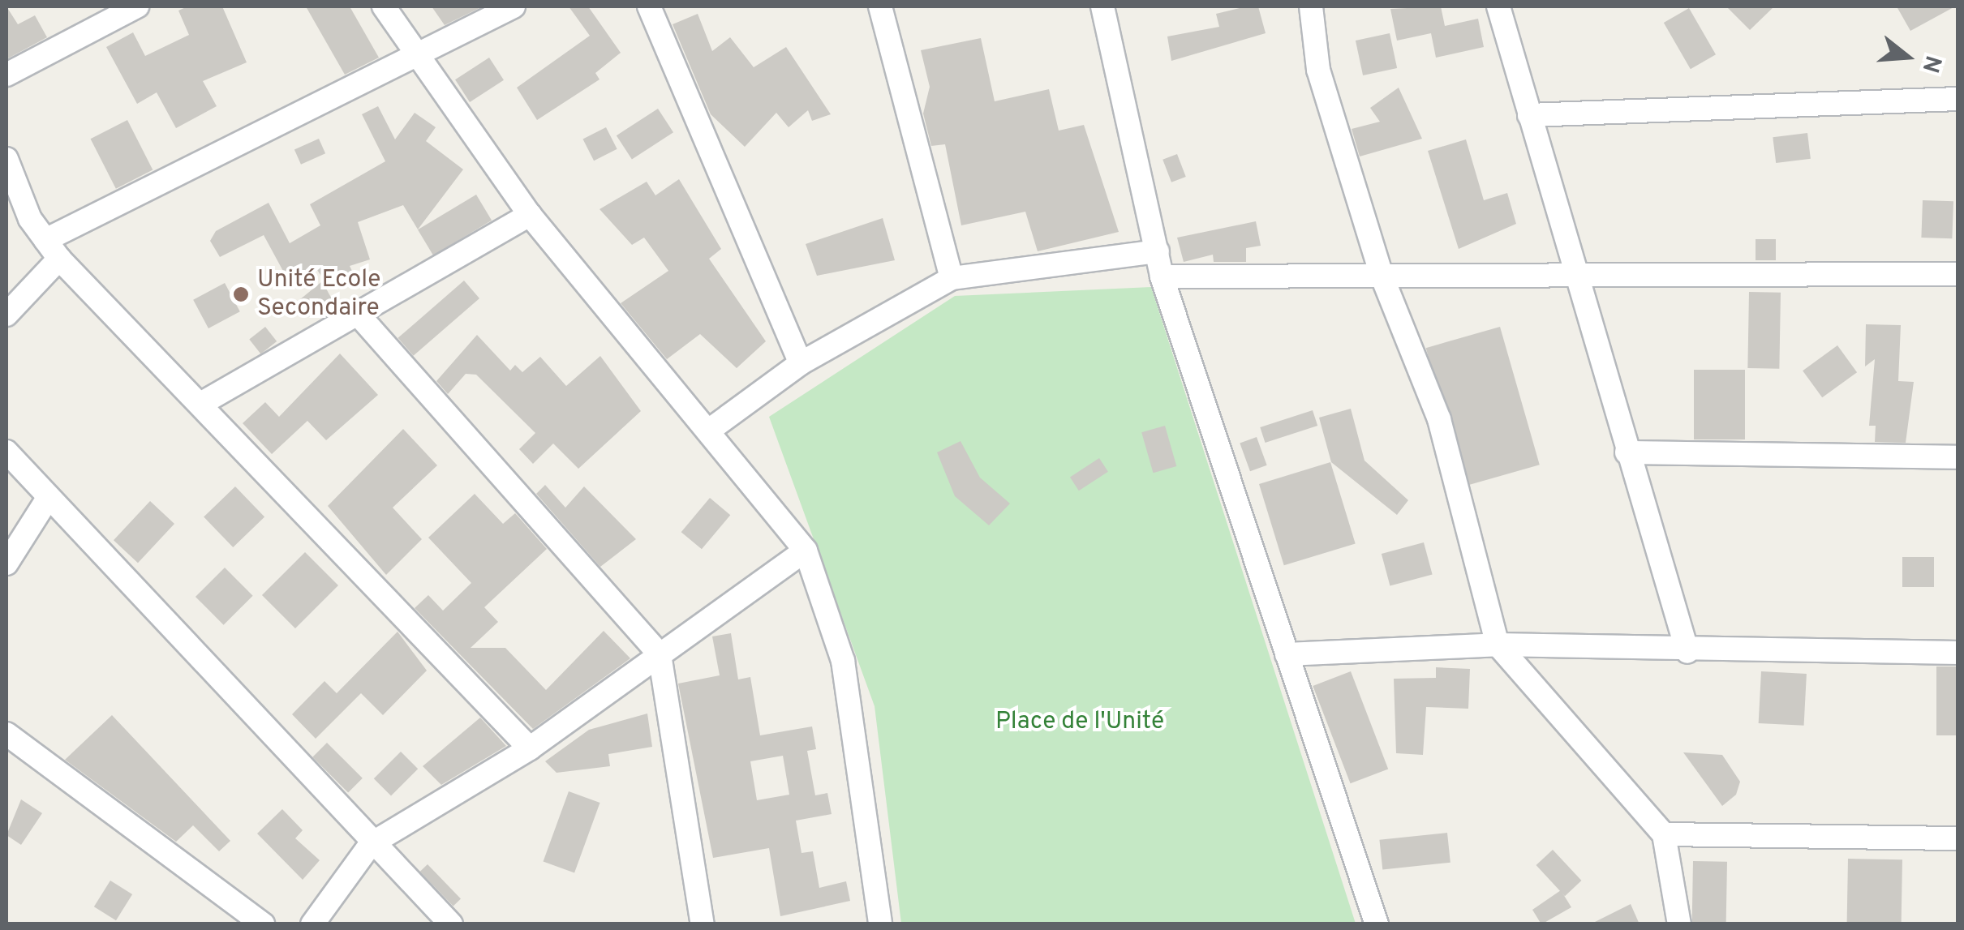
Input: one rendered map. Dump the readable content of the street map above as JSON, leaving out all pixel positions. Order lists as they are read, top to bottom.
{
  "parks": ["Place de l'Unité"],
  "places": ["Unité Ecole Secondaire"],
  "north": "right"
}
